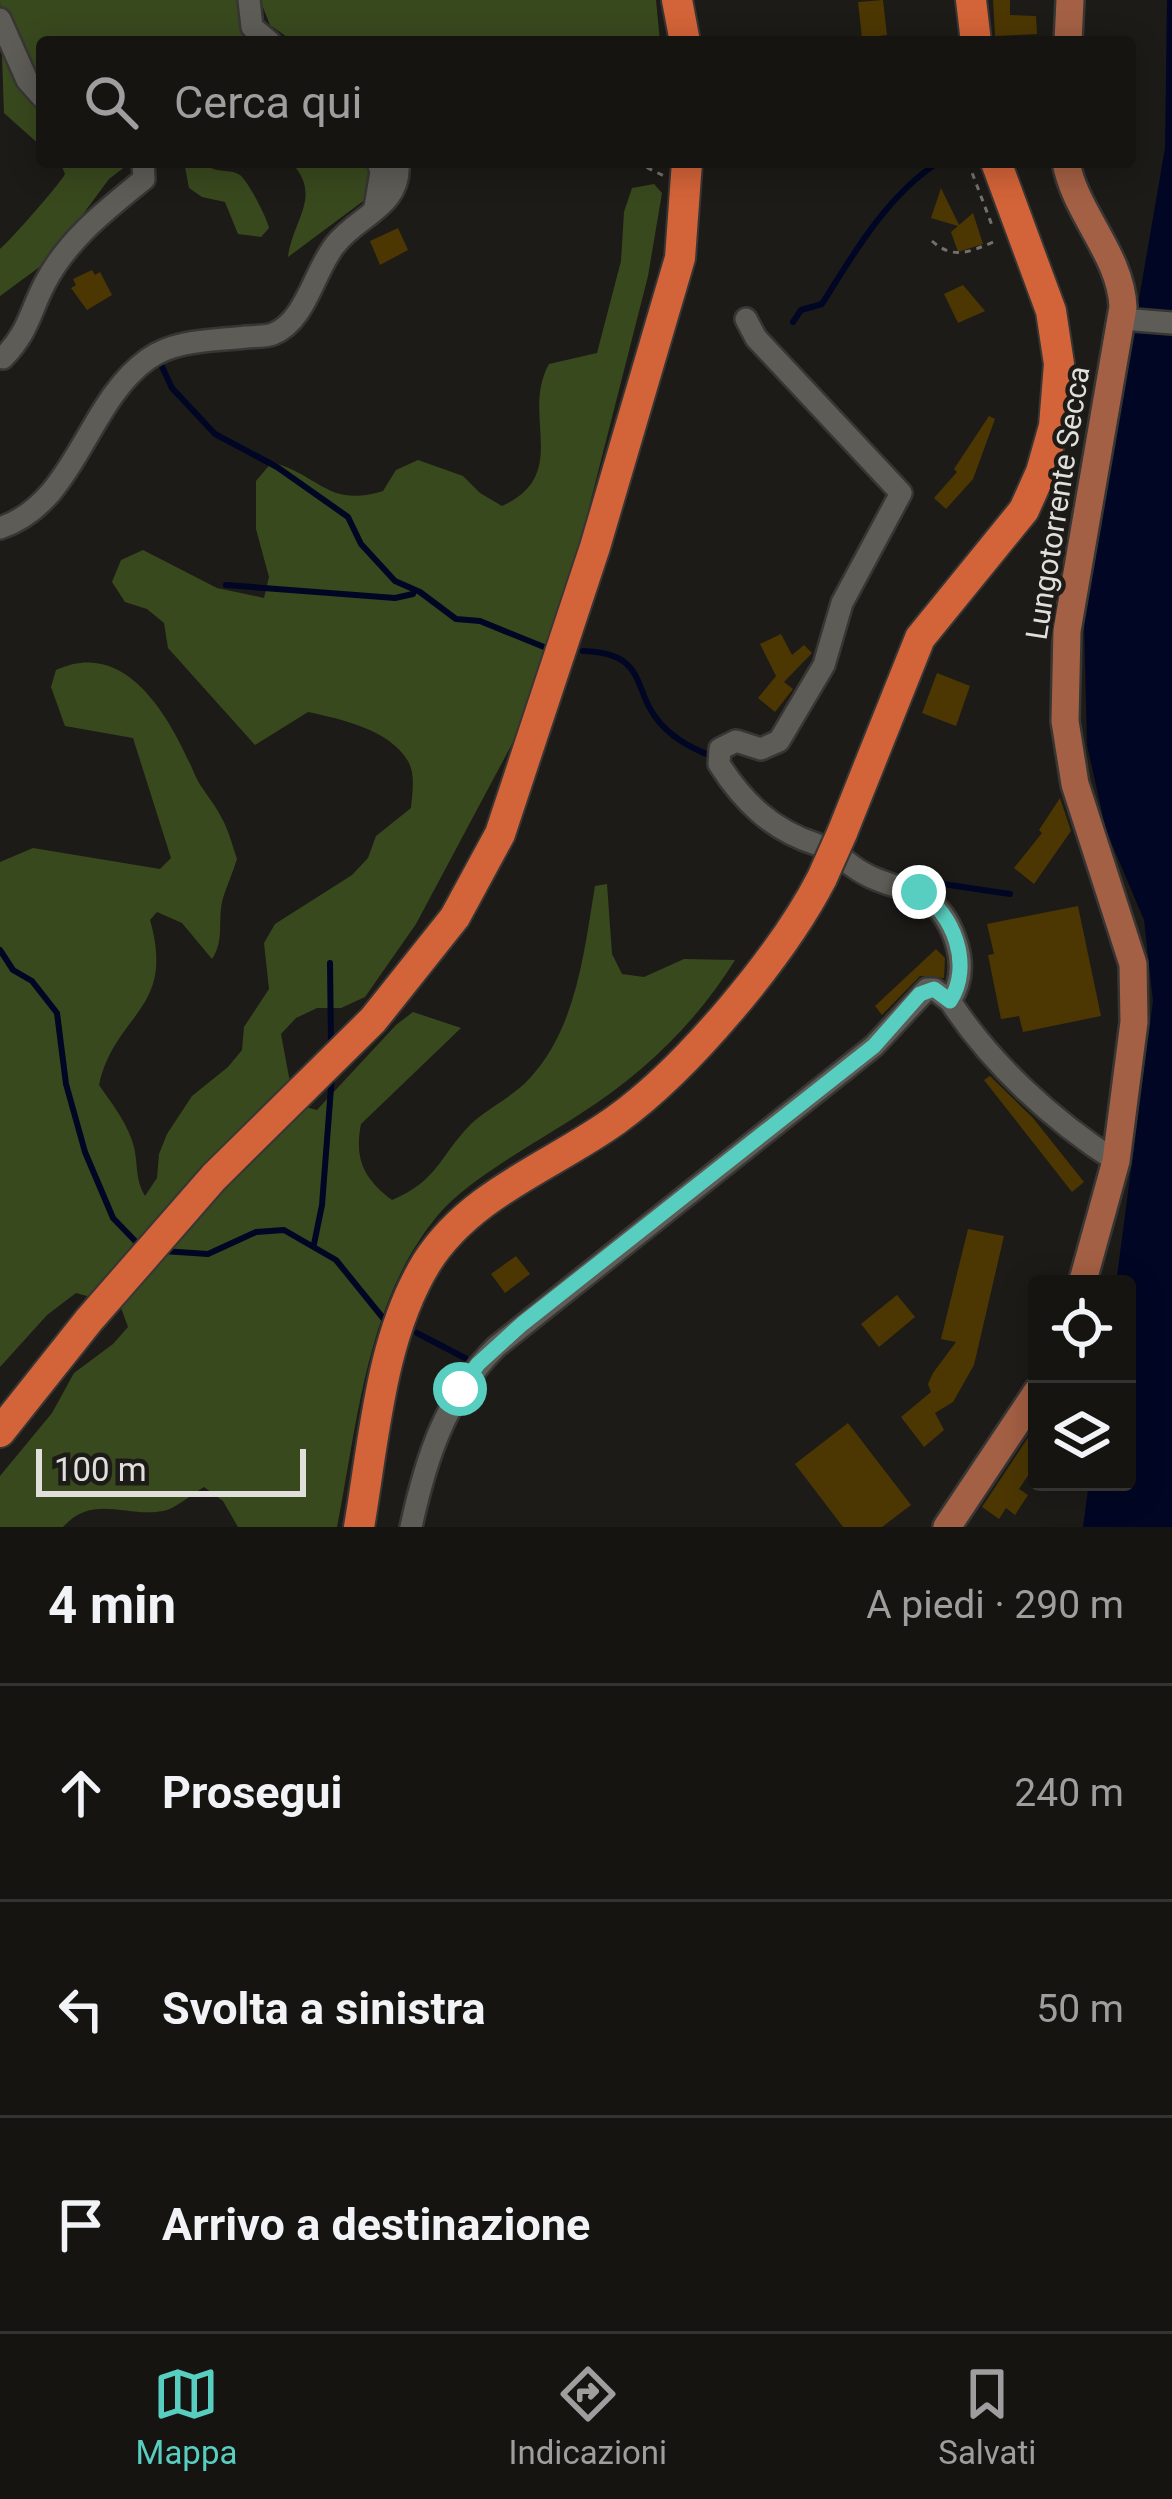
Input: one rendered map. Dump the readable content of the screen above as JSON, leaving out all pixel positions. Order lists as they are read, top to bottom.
{
  "streets": {
    "main road": ["Lungotorrente Secca"]
  },
  "scale_bar": "100 m",
  "page": {
    "search": "Cerca qui",
    "scale": "100 m",
    "heading": ["4 min", "A piedi · 290 m"],
    "list": [
      ["Prosegui", "240 m"],
      ["Svolta a sinistra", "50 m"],
      "Arrivo a destinazione"
    ],
    "nav": ["Mappa", "Indicazioni", "Salvati"]
  }
}
